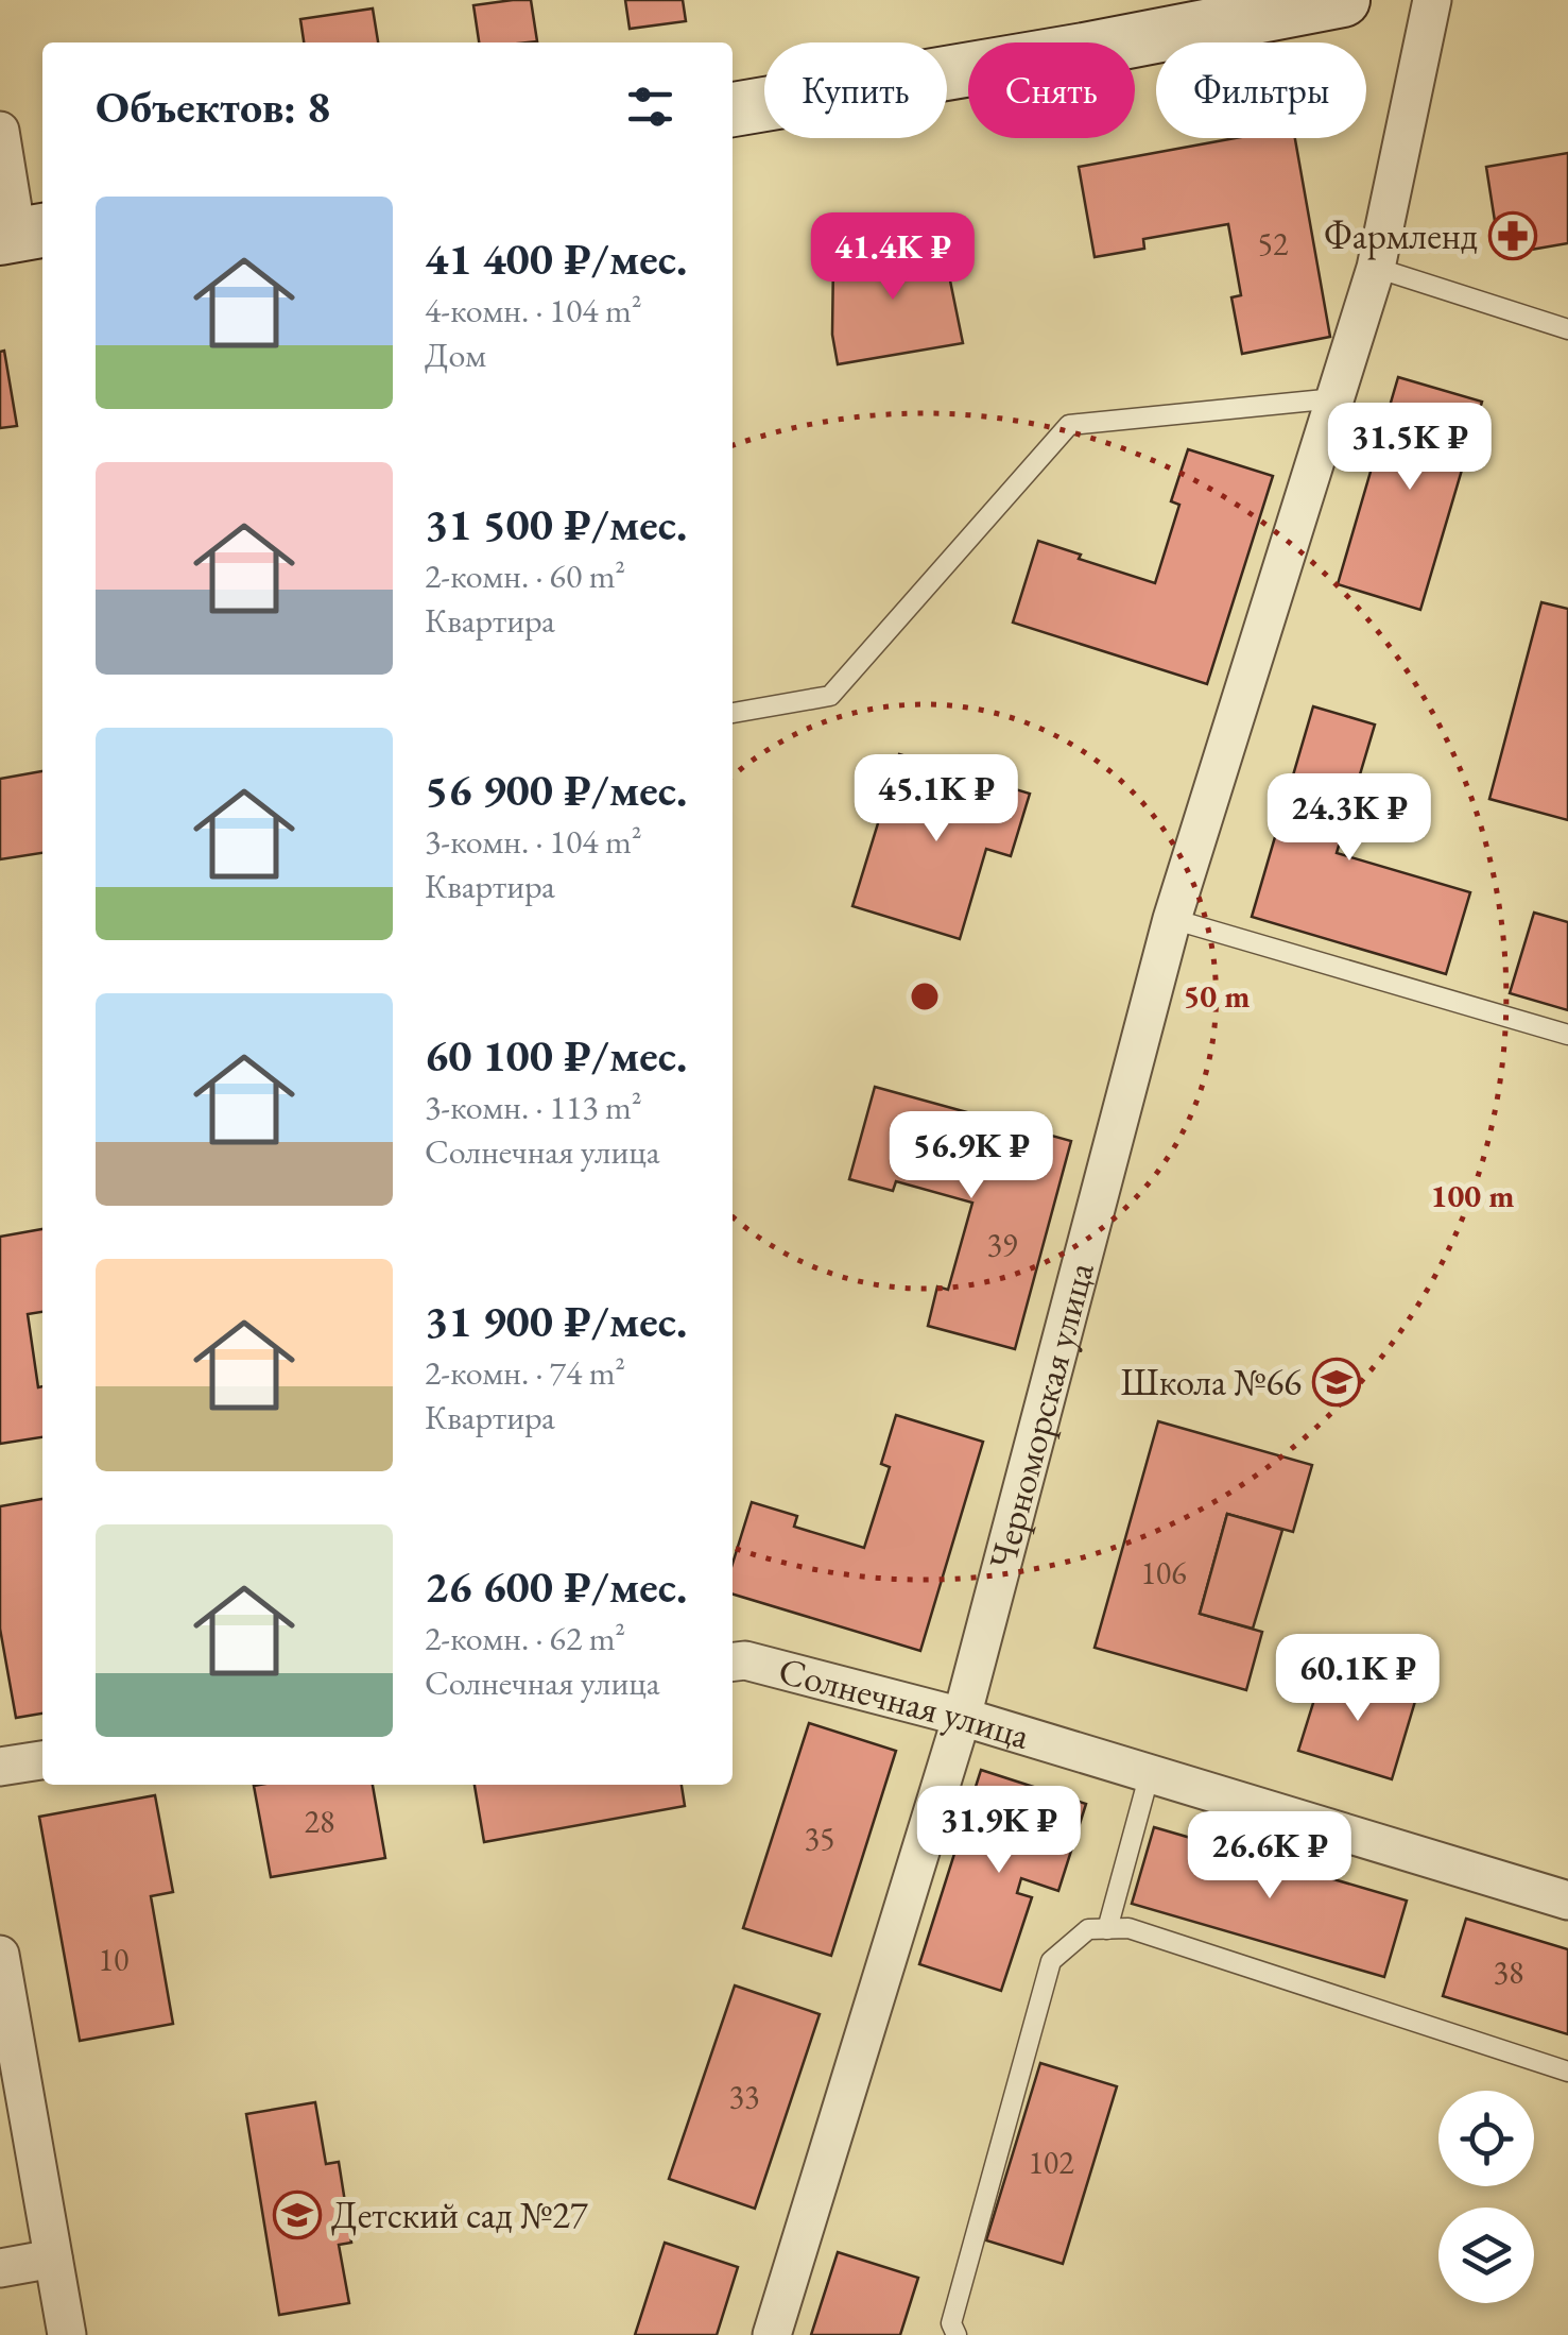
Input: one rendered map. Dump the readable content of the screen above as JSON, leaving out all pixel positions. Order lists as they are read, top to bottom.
{
  "streets": {
    "street": ["Черноморская улица", "Солнечная улица"]
  },
  "crossings": [
    ["Черноморская улица", "Солнечная улица"]
  ],
  "places": {
    "pharmacy": ["Фармленд"],
    "school or university": ["Школа №66", "Детский сад №27"]
  },
  "house_numbers": [
    "52",
    "39",
    "106",
    "28",
    "35",
    "10",
    "38",
    "33",
    "102"
  ],
  "page": {
    "chip": ["Купить", "Снять", "Фильтры"],
    "heading": "Объектов: 8",
    "list": [
      {
        "name": "41 400 ₽/мес.",
        "note": "4-комн. · 104 m² · Дом"
      },
      {
        "name": "31 500 ₽/мес.",
        "note": "2-комн. · 60 m² · Квартира"
      },
      {
        "name": "56 900 ₽/мес.",
        "note": "3-комн. · 104 m² · Квартира"
      },
      {
        "name": "60 100 ₽/мес.",
        "note": "3-комн. · 113 m² · Солнечная улица"
      },
      {
        "name": "31 900 ₽/мес.",
        "note": "2-комн. · 74 m² · Квартира"
      },
      {
        "name": "26 600 ₽/мес.",
        "note": "2-комн. · 62 m² · Солнечная улица"
      }
    ],
    "price": [
      "41.4K ₽",
      "31.5K ₽",
      "45.1K ₽",
      "24.3K ₽",
      "56.9K ₽",
      "60.1K ₽",
      "31.9K ₽",
      "26.6K ₽"
    ]
  },
  "rings": ["50 m", "100 m"]
}
